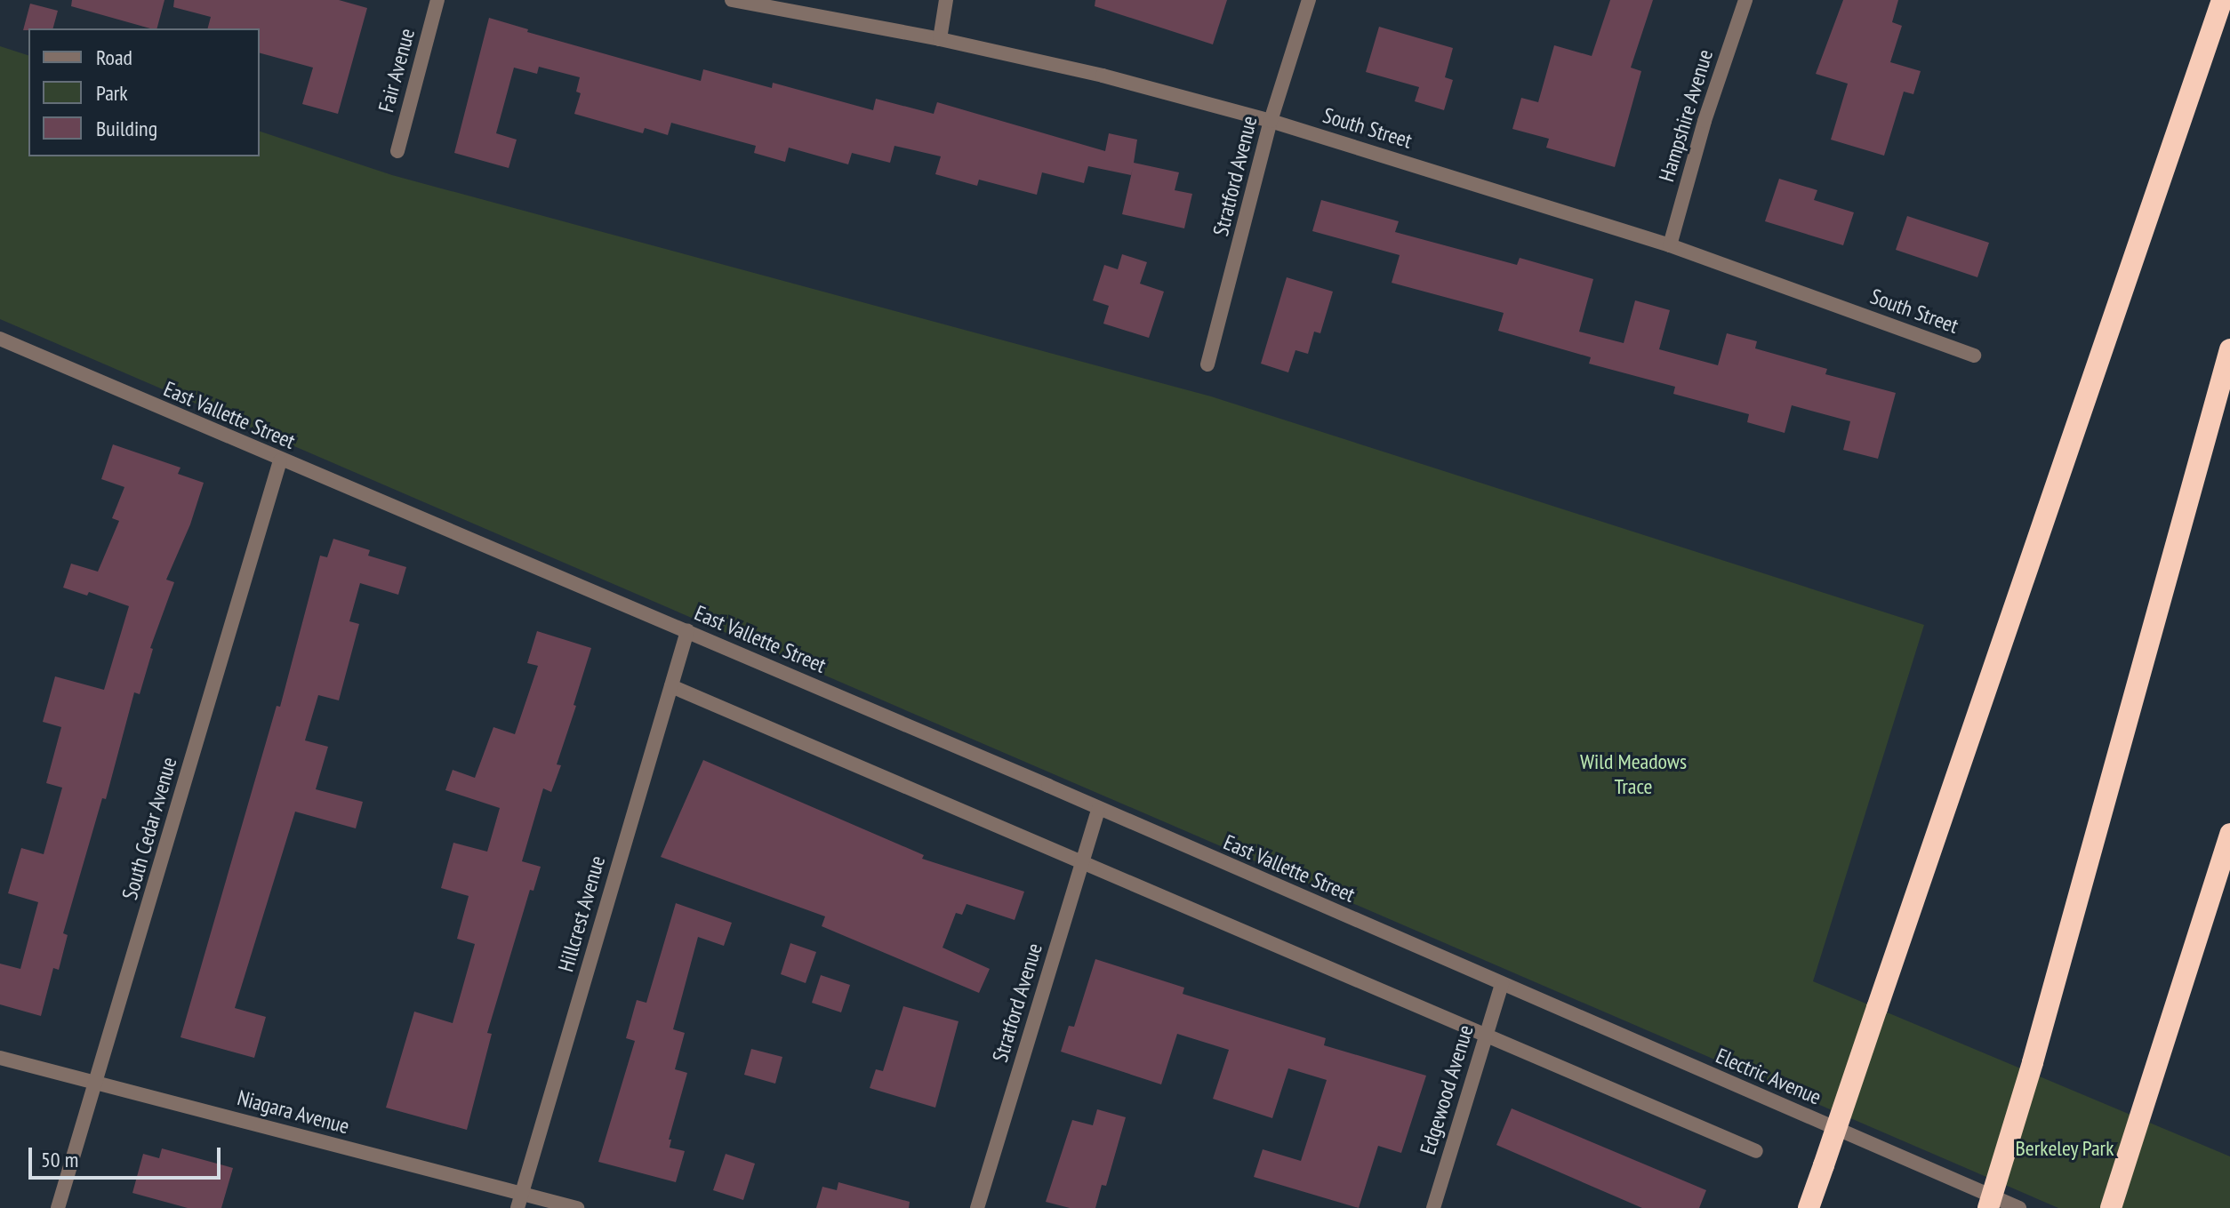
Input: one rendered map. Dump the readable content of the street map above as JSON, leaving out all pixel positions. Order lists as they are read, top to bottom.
{
  "streets": {
    "street": [
      "Fair Avenue",
      "Hampshire Avenue",
      "South Street",
      "Stratford Avenue",
      "East Vallette Street",
      "South Cedar Avenue",
      "Hillcrest Avenue",
      "Electric Avenue",
      "Edgewood Avenue",
      "Niagara Avenue"
    ]
  },
  "crossings": [
    ["Hampshire Avenue", "South Street"],
    ["South Street", "Stratford Avenue"],
    ["Stratford Avenue", "East Vallette Street"],
    ["East Vallette Street", "South Cedar Avenue"],
    ["East Vallette Street", "Hillcrest Avenue"],
    ["East Vallette Street", "Electric Avenue"],
    ["East Vallette Street", "Edgewood Avenue"],
    ["South Cedar Avenue", "Niagara Avenue"],
    ["Hillcrest Avenue", "Niagara Avenue"],
    ["Electric Avenue", "Edgewood Avenue"]
  ],
  "parks": ["Wild Meadows Trace", "Berkeley Park"],
  "legend": ["Road", "Park", "Building"],
  "scale_bar": "50 m"
}
